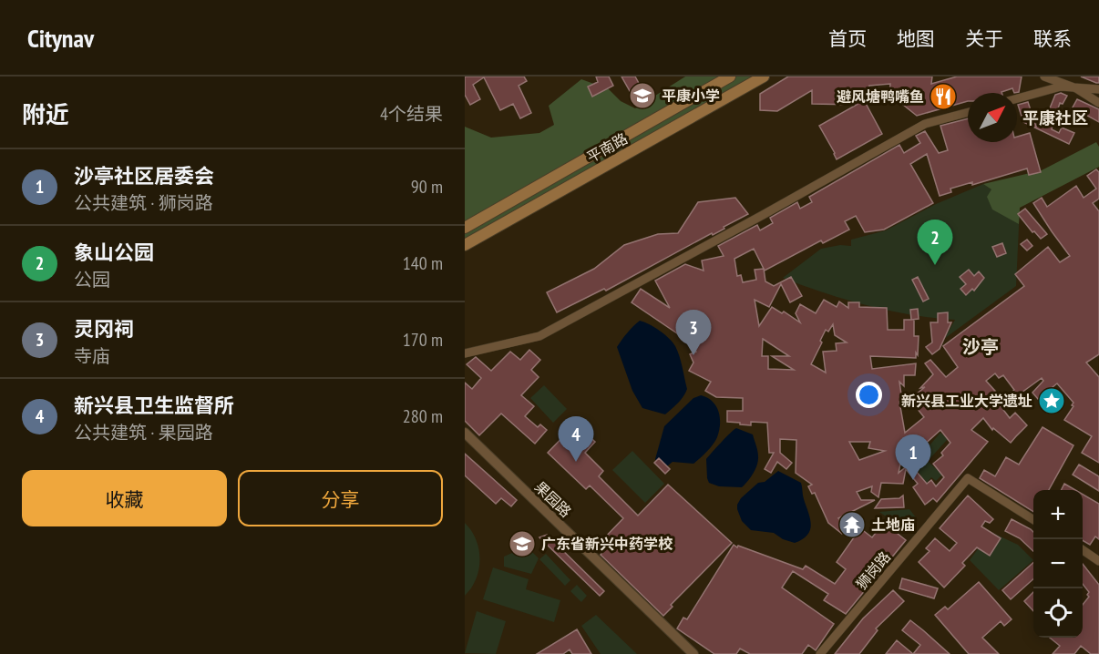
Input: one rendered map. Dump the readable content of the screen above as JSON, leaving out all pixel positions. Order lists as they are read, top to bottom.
{
  "streets": {
    "main road": ["平南路"],
    "street": ["果园路", "狮岗路"]
  },
  "districts": ["平康社区", "沙亭"],
  "places": {
    "school or university": ["平康小学", "广东省新兴中药学校"],
    "restaurant": ["避风塘鸭嘴鱼"],
    "place": ["新兴县工业大学遗址"],
    "temple": ["土地庙"]
  },
  "north": "top right",
  "page": {
    "header": "Citynav",
    "nav": [
      "首页",
      "地图",
      "关于",
      "联系"
    ],
    "heading": ["附近", "4个结果"],
    "list": [
      {
        "mark": "1",
        "name": "沙亭社区居委会",
        "note": "公共建筑 · 狮岗路",
        "value": "90 m"
      },
      {
        "mark": "2",
        "name": "象山公园",
        "note": "公园",
        "value": "140 m"
      },
      {
        "mark": "3",
        "name": "灵冈祠",
        "note": "寺庙",
        "value": "170 m"
      },
      {
        "mark": "4",
        "name": "新兴县卫生监督所",
        "note": "公共建筑 · 果园路",
        "value": "280 m"
      }
    ],
    "pins": [
      "2",
      "3",
      "4",
      "1"
    ],
    "buttons": ["收藏", "分享"],
    "map_buttons": ["+", "−"]
  }
}
